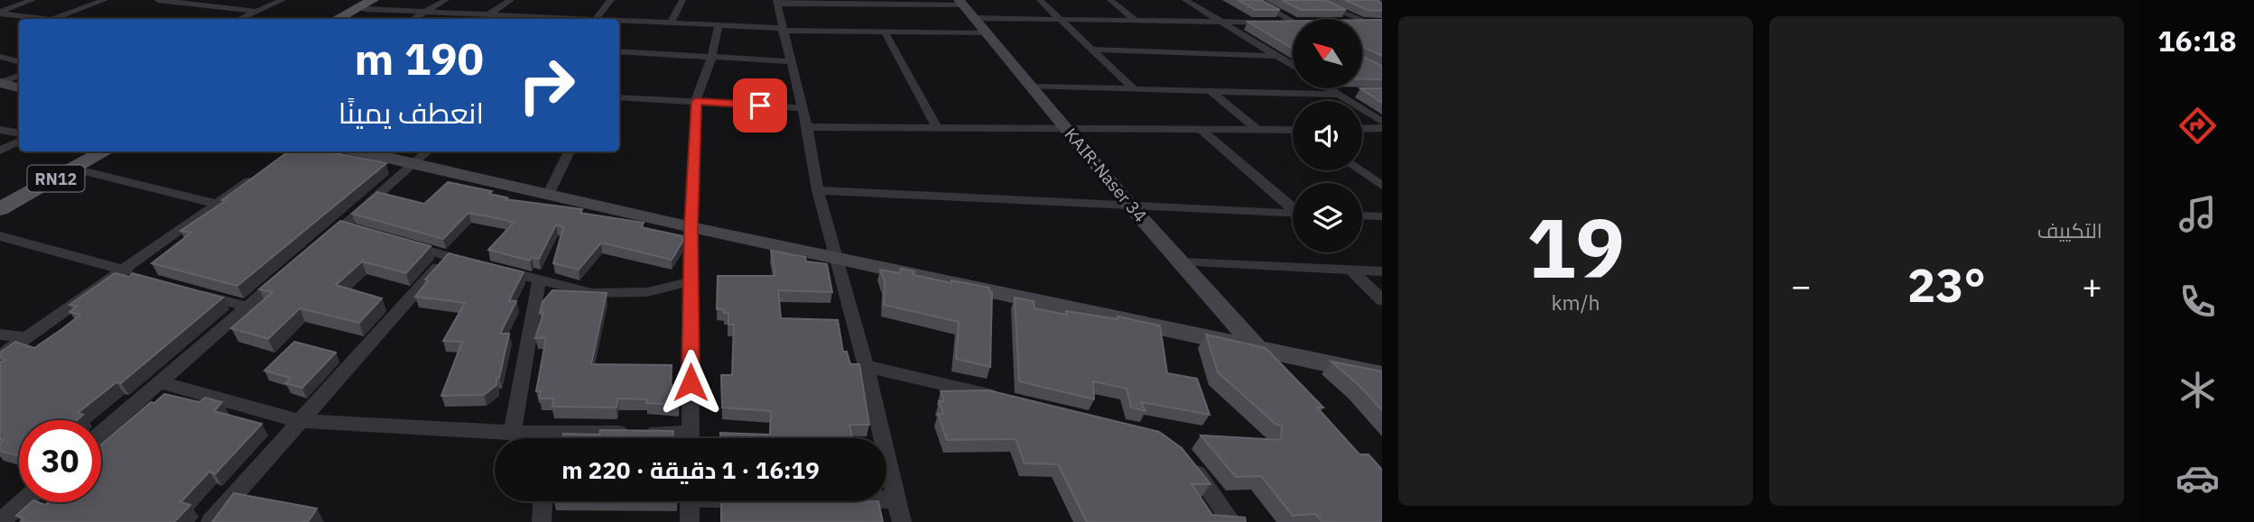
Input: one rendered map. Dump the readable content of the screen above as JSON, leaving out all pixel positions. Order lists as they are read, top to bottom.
{
  "streets": {
    "main road": ["RN12"],
    "street": ["KAIR-Naser 34"]
  },
  "north": "top left",
  "page": {
    "tabs": "16:18",
    "tile": [
      "التكييف",
      ["19", "km/h"]
    ],
    "turn": ["190 m", "انعطف يمينًا"],
    "heat": ["−", "23°", "+"],
    "limit": "30",
    "trip": "16:19 · 1 دقيقة · 220 m"
  }
}
